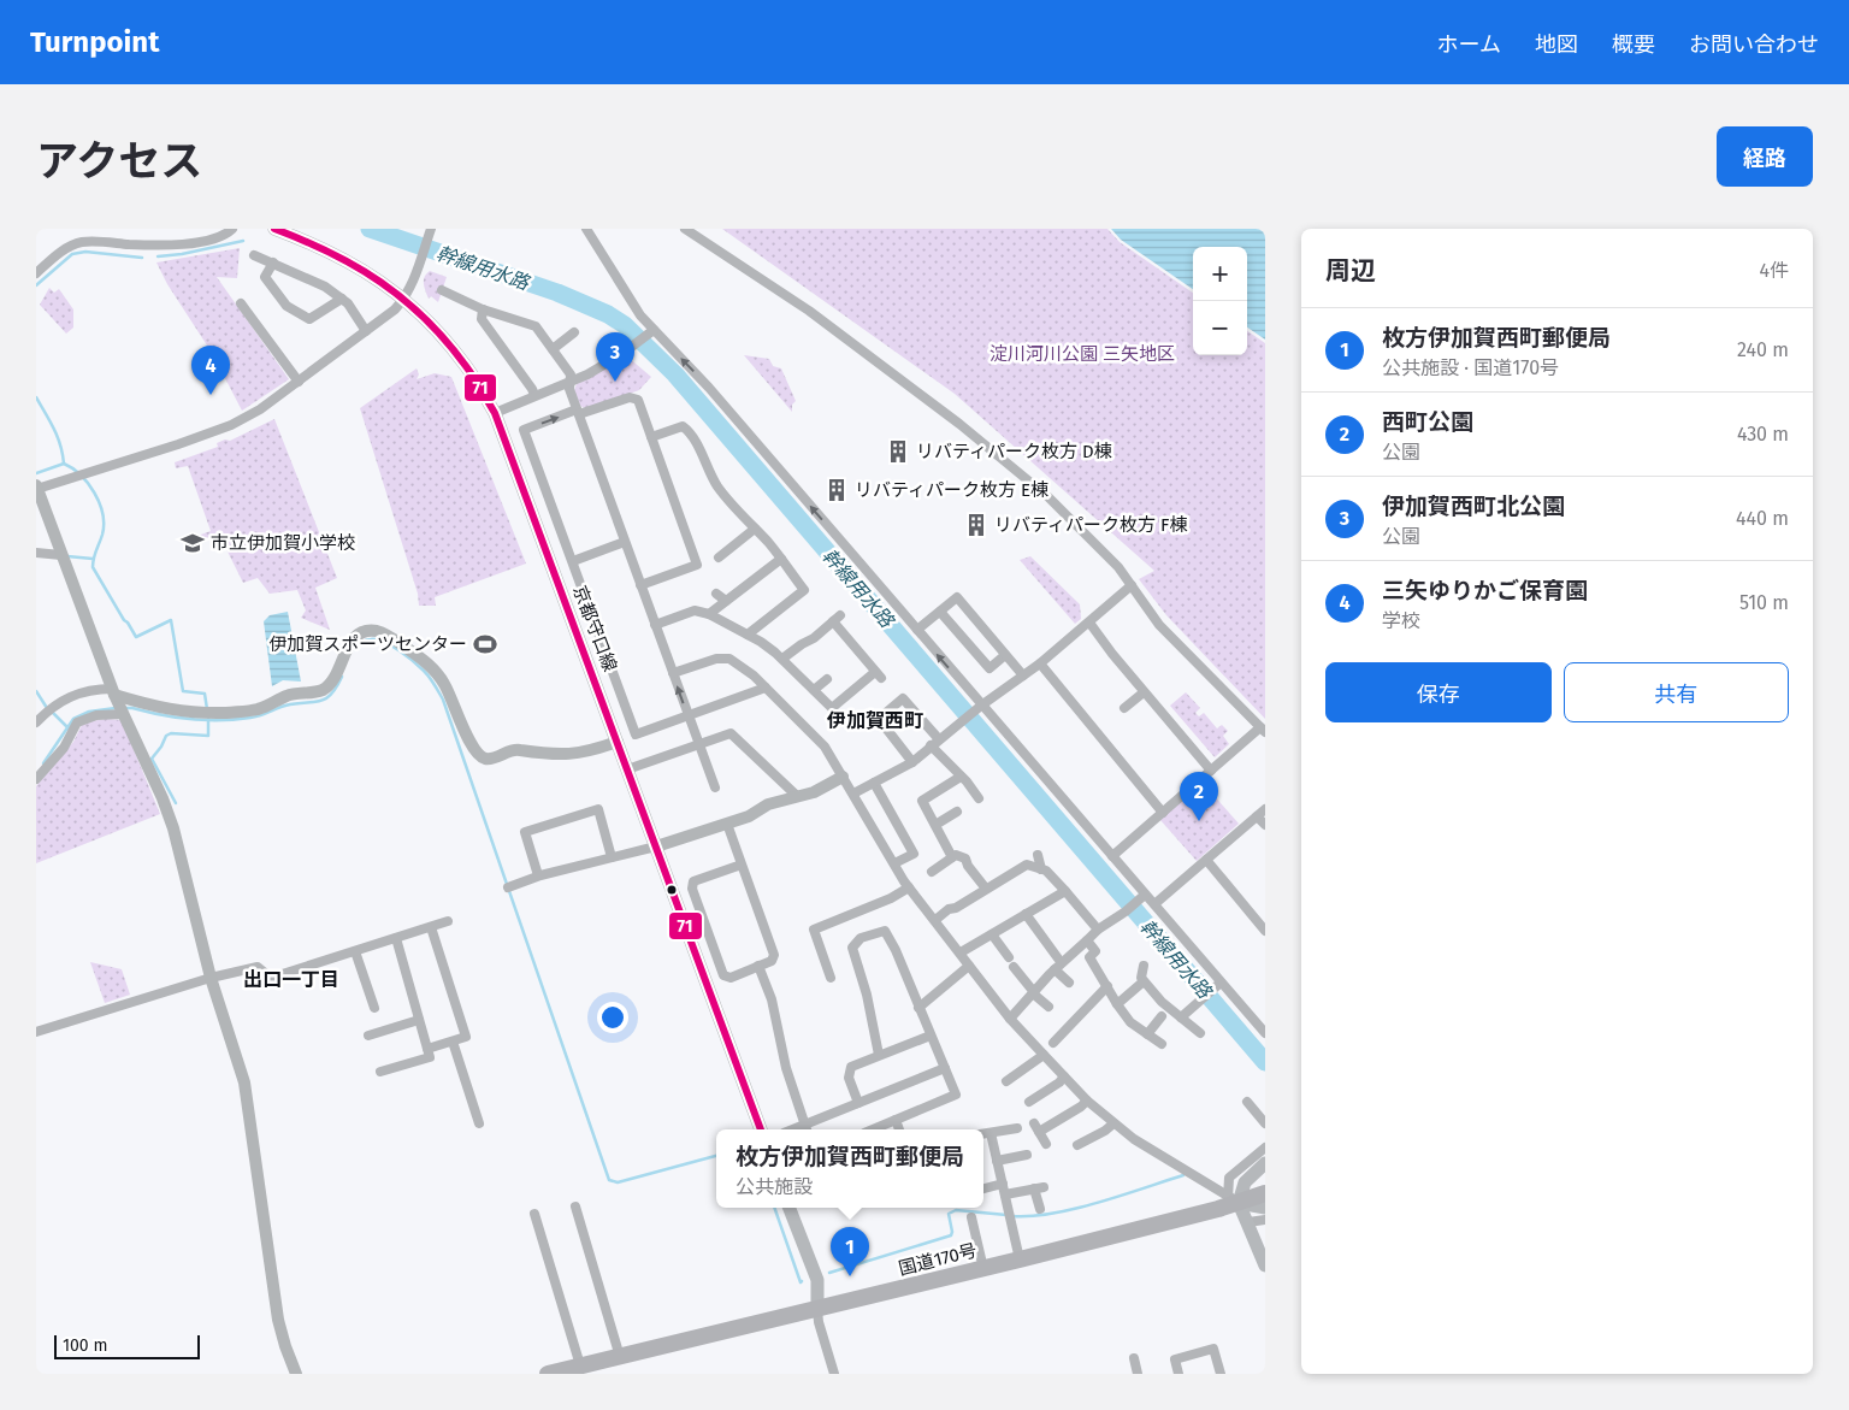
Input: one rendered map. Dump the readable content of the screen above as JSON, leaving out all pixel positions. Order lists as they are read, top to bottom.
{
  "streets": {
    "highway": ["国道170号"],
    "main road": ["京都守口線"]
  },
  "districts": ["伊加賀西町", "出口一丁目"],
  "water": ["幹線用水路"],
  "parks": ["淀川河川公園 三矢地区"],
  "places": {
    "building": ["リバティパーク枚方 D棟", "リバティパーク枚方 E棟", "リバティパーク枚方 F棟"],
    "school or university": ["市立伊加賀小学校"],
    "sports": ["伊加賀スポーツセンター"]
  },
  "lines": ["transit line 71"],
  "scale_bar": "100 m",
  "page": {
    "header": "Turnpoint",
    "nav": [
      "ホーム",
      "地図",
      "概要",
      "お問い合わせ"
    ],
    "title": "アクセス",
    "buttons": [
      "経路",
      ["保存", "共有"]
    ],
    "heading": ["周辺", "4件"],
    "map_buttons": ["+", "−"],
    "list": [
      {
        "mark": "1",
        "name": "枚方伊加賀西町郵便局",
        "note": "公共施設 · 国道170号",
        "value": "240 m"
      },
      {
        "mark": "2",
        "name": "西町公園",
        "note": "公園",
        "value": "430 m"
      },
      {
        "mark": "3",
        "name": "伊加賀西町北公園",
        "note": "公園",
        "value": "440 m"
      },
      {
        "mark": "4",
        "name": "三矢ゆりかご保育園",
        "note": "学校",
        "value": "510 m"
      }
    ],
    "pins": [
      "3",
      "4",
      "2",
      "1"
    ],
    "popup": ["枚方伊加賀西町郵便局", "公共施設"],
    "scale": "100 m"
  }
}
